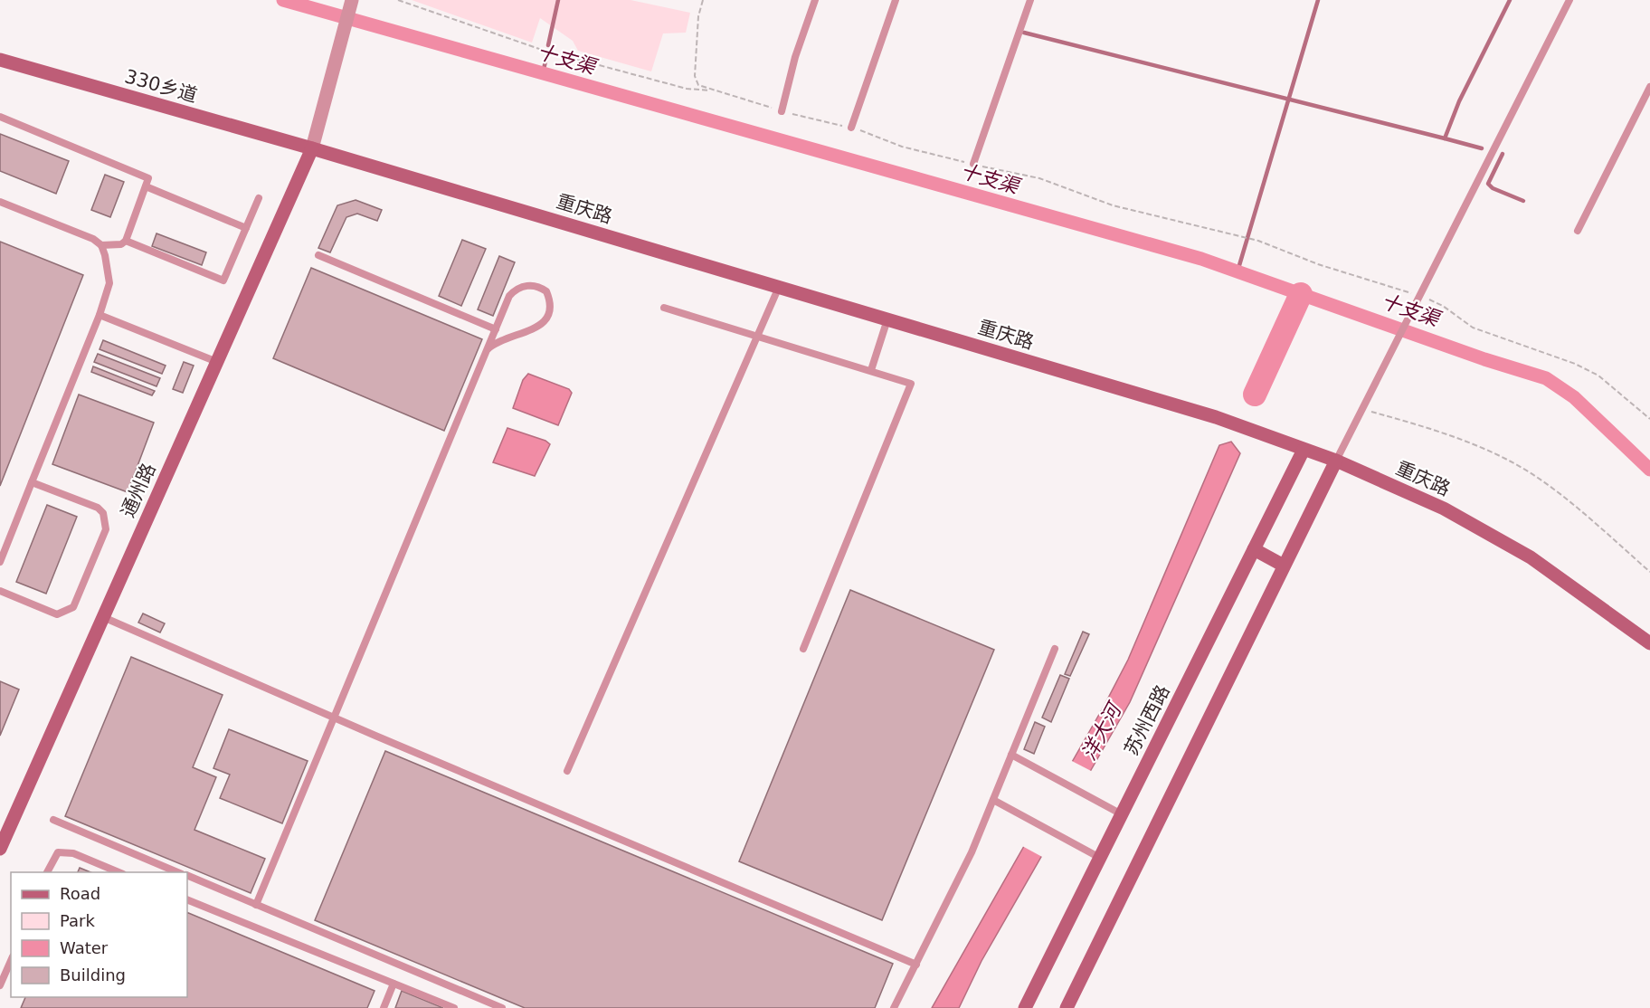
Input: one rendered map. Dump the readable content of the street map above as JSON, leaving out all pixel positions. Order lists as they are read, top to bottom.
{
  "streets": {
    "street": [
      "330乡道",
      "重庆路",
      "通州路",
      "苏州西路"
    ]
  },
  "crossings": [
    ["330乡道", "重庆路"],
    ["330乡道", "通州路"],
    ["重庆路", "通州路"],
    ["重庆路", "苏州西路"]
  ],
  "water": ["十支渠", "洋大河"],
  "legend": [
    "Road",
    "Park",
    "Water",
    "Building"
  ]
}
